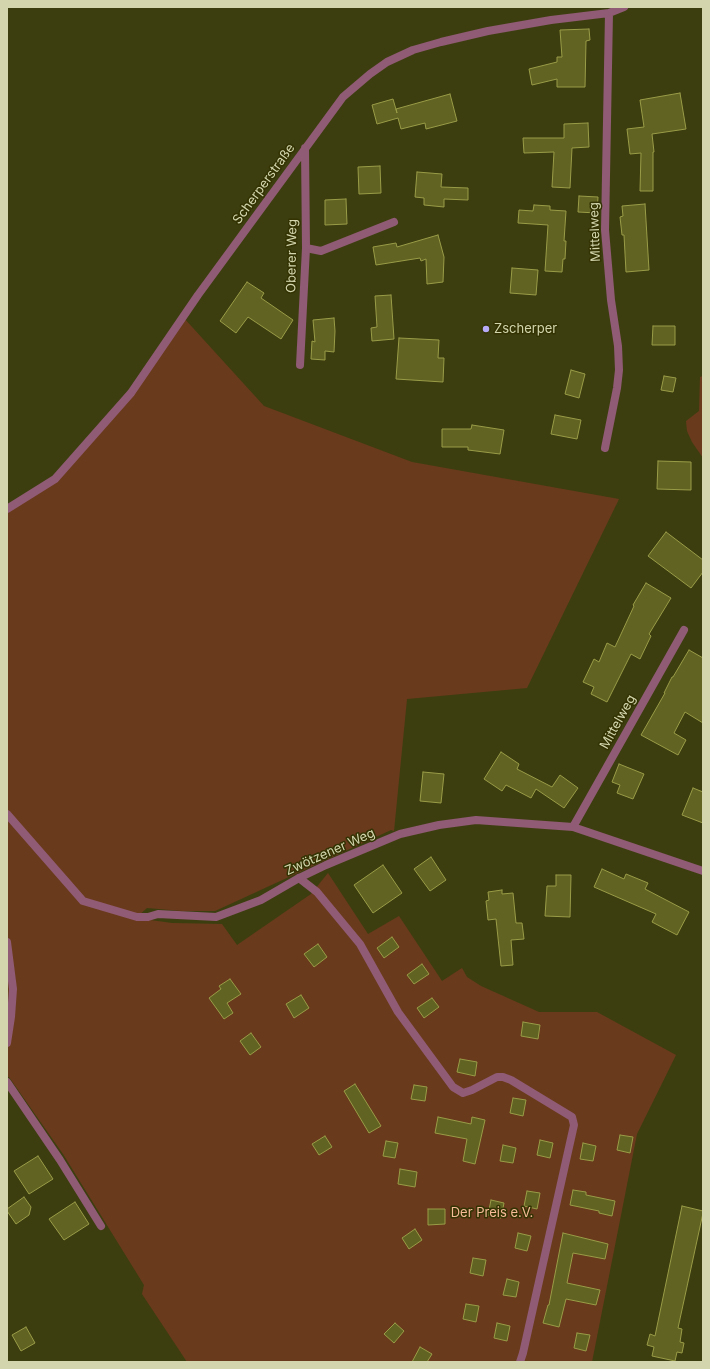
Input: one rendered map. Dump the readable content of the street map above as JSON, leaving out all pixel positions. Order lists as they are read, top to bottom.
{
  "streets": {
    "street": [
      "Scherperstraße",
      "Mittelweg",
      "Oberer Weg",
      "Zwötzener Weg"
    ]
  },
  "crossings": [
    ["Scherperstraße", "Mittelweg"],
    ["Scherperstraße", "Oberer Weg"],
    ["Mittelweg", "Zwötzener Weg"]
  ],
  "parks": ["Der Preis e.V."],
  "places": ["Zscherper"]
}
